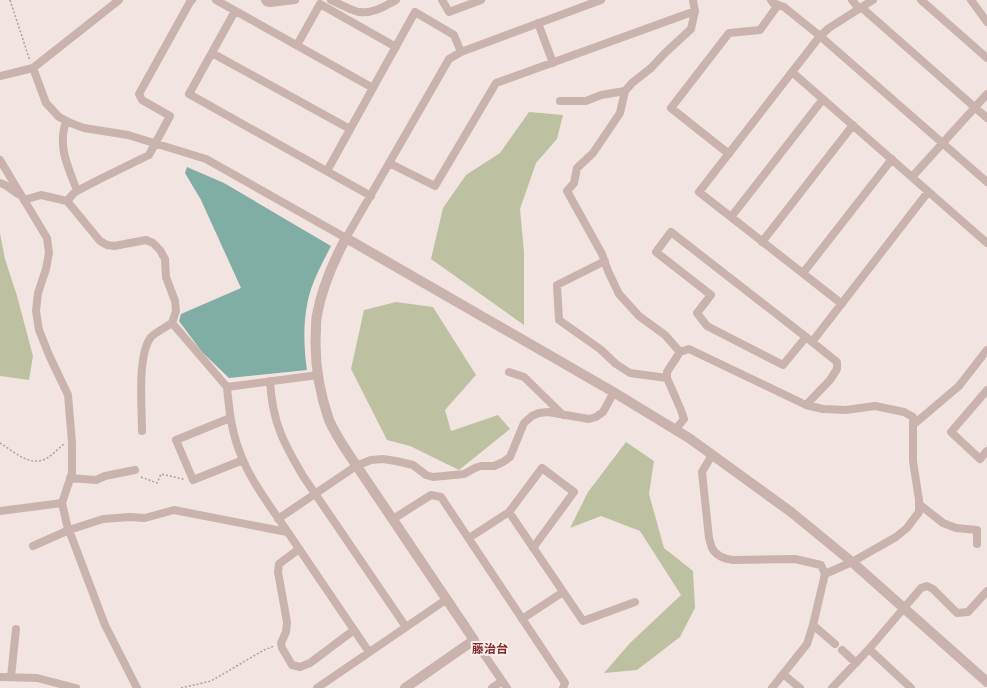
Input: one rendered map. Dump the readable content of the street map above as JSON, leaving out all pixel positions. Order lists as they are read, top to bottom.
{
  "districts": ["藤治台"]
}
